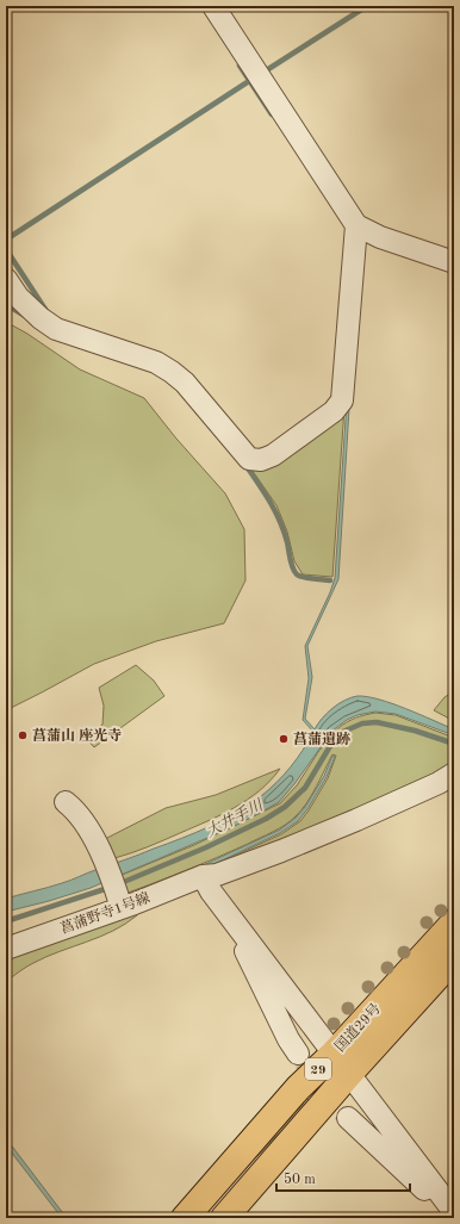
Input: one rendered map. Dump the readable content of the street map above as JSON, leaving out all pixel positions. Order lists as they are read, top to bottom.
{
  "streets": {
    "highway": ["国道29号", "29"],
    "street": ["菖蒲野寺1号線"]
  },
  "water": ["大井手川"],
  "places": ["菖蒲山 座光寺", "菖蒲遺跡"],
  "scale_bar": "50 m"
}
